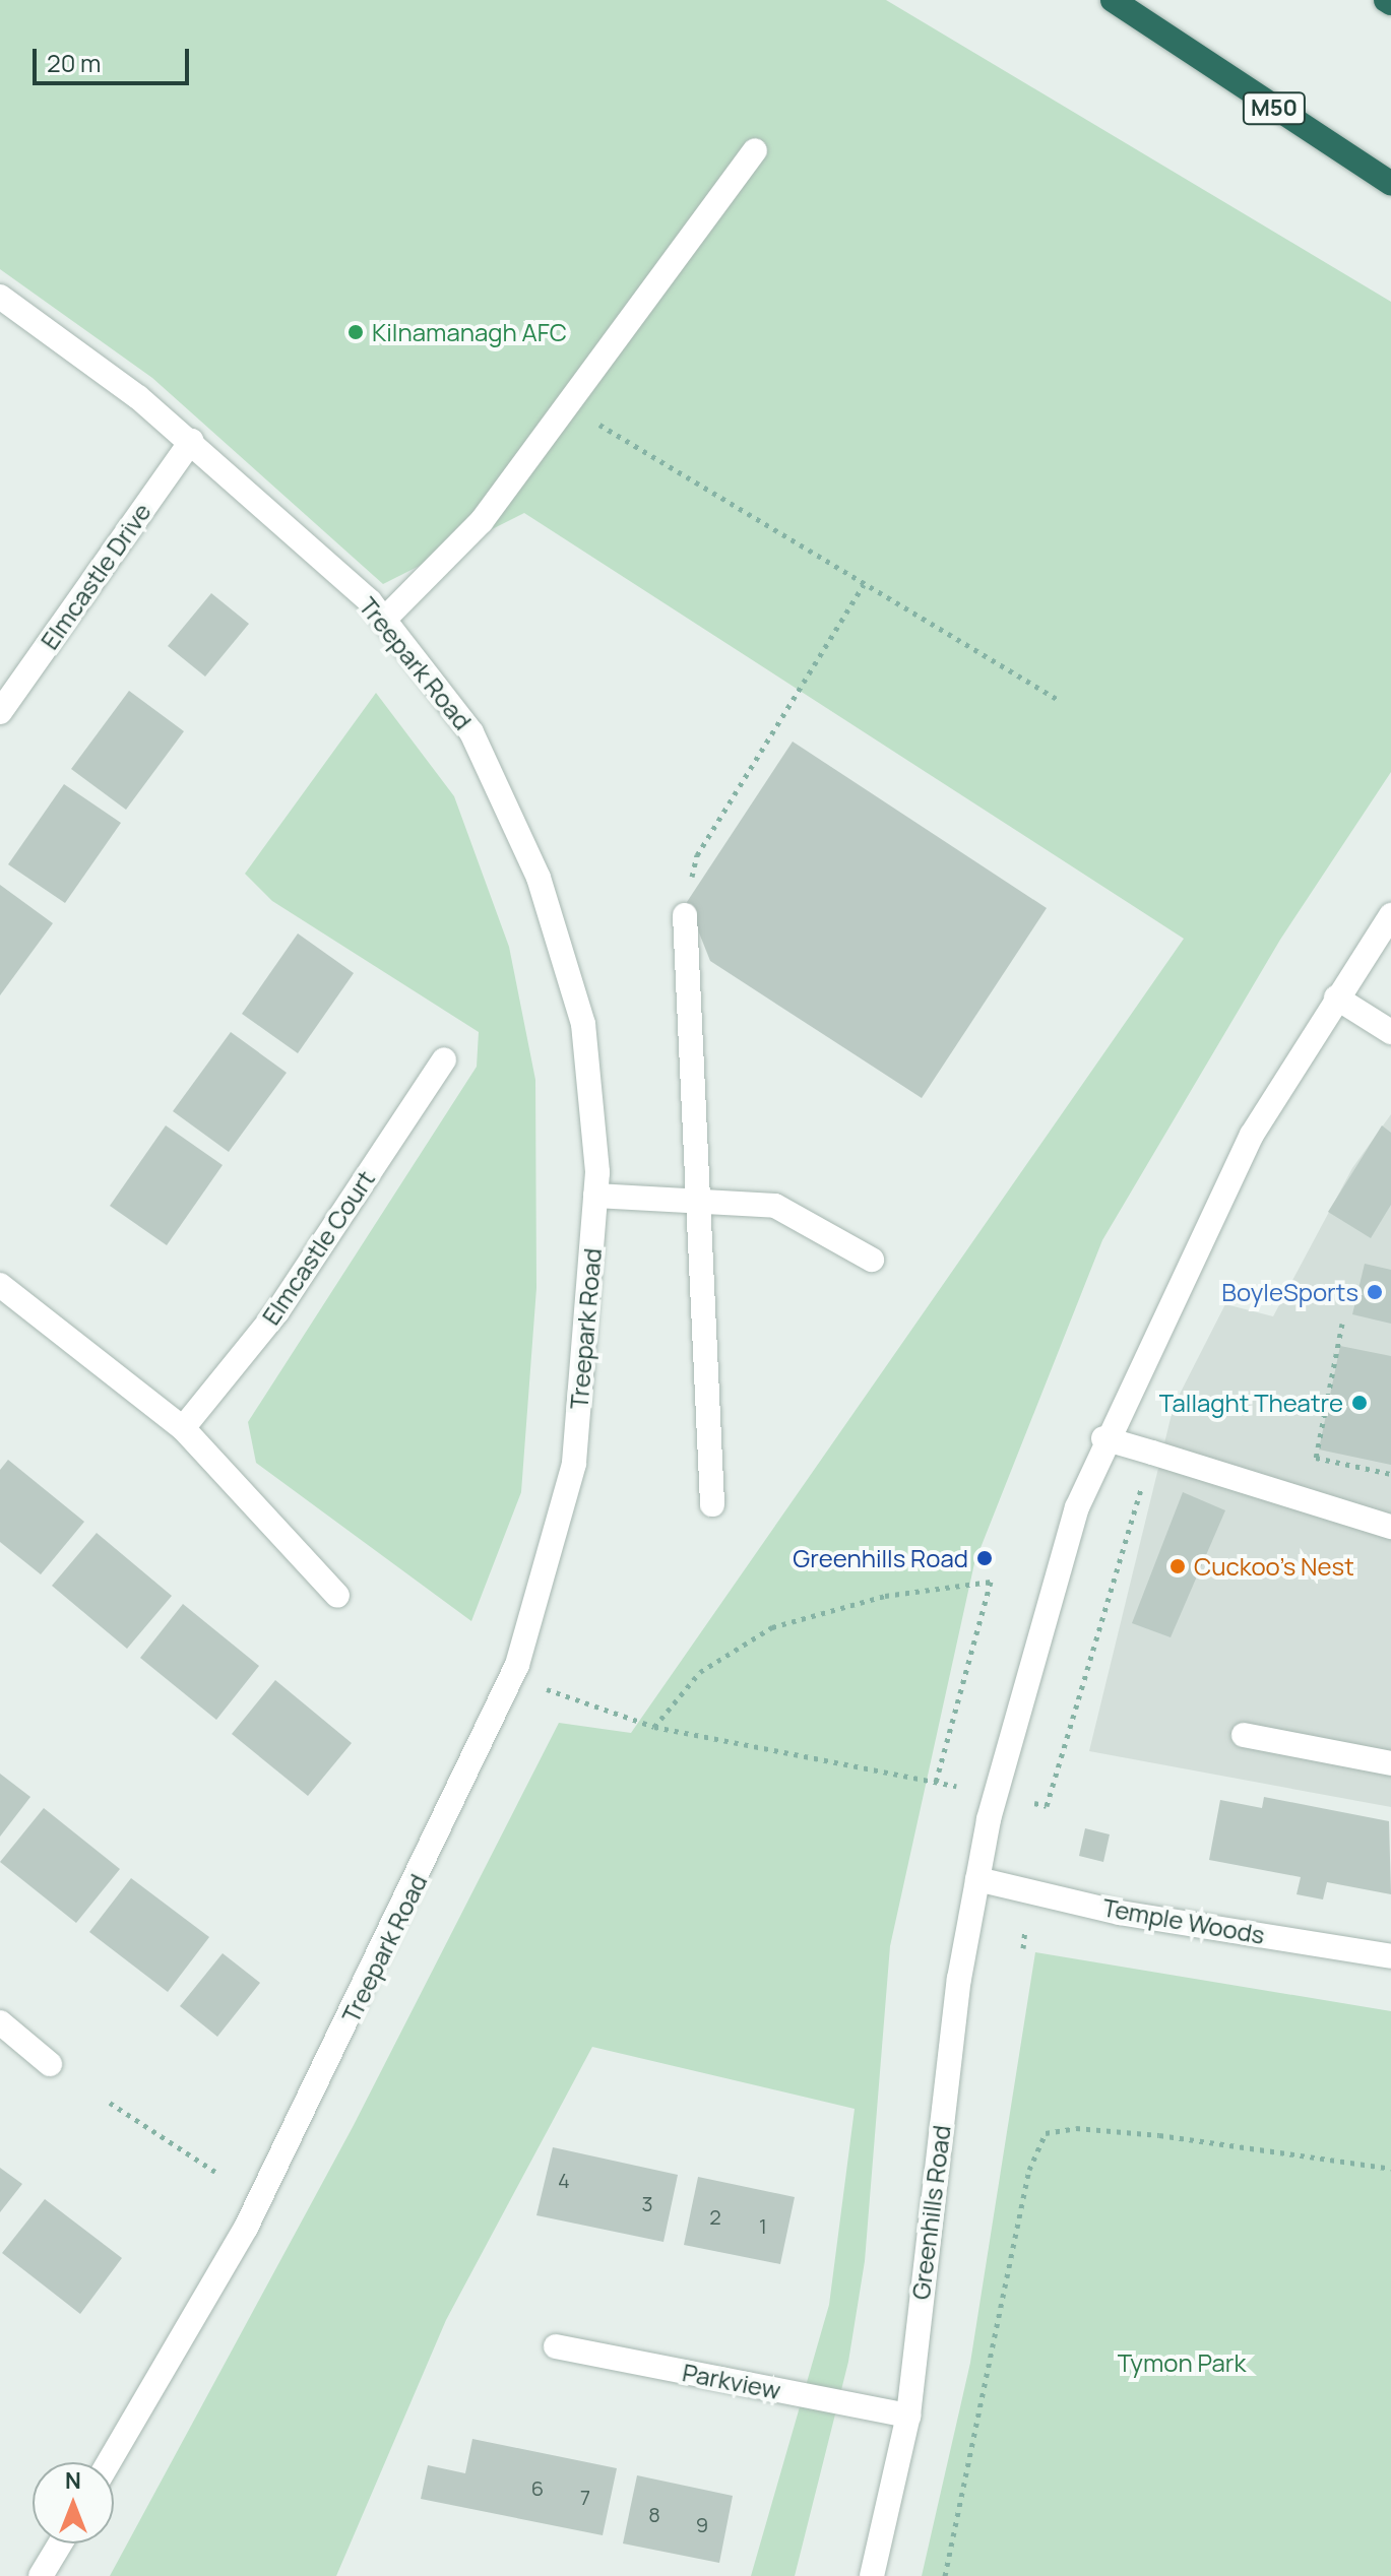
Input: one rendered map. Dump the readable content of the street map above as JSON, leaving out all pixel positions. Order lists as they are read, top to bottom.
{
  "streets": {
    "highway": ["M50"],
    "street": [
      "Elmcastle Drive",
      "Treepark Road",
      "Elmcastle Court",
      "Temple Woods",
      "Greenhills Road",
      "Parkview"
    ]
  },
  "crossings": [
    ["Elmcastle Drive", "Treepark Road"],
    ["Temple Woods", "Greenhills Road"],
    ["Greenhills Road", "Parkview"]
  ],
  "parks": ["Tymon Park"],
  "places": [
    "Kilnamanagh AFC",
    "BoyleSports",
    "Tallaght Theatre",
    "Greenhills Road",
    "Cuckoo's Nest"
  ],
  "house_numbers": [
    "4",
    "3",
    "2",
    "1",
    "6",
    "7",
    "8",
    "9"
  ],
  "scale_bar": "20 m",
  "north": "top"
}
